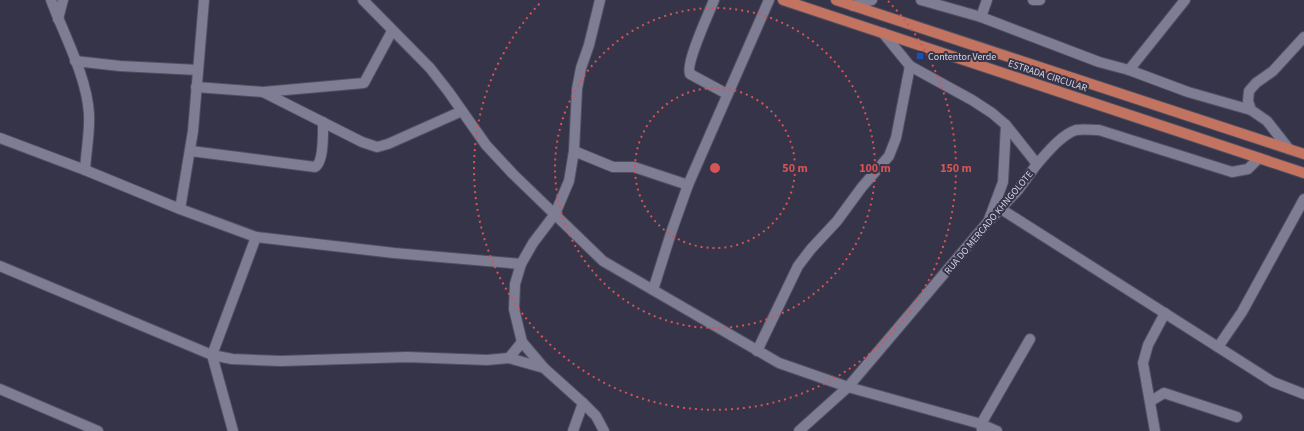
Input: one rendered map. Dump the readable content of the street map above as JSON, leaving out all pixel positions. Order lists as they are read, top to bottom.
{
  "streets": {
    "main road": ["ESTRADA CIRCULAR"],
    "street": ["RUA DO MERCADO KHNGOLOTE"]
  },
  "crossings": [
    ["ESTRADA CIRCULAR", "RUA DO MERCADO KHNGOLOTE"]
  ],
  "places": {
    "transit": ["Contentor Verde"]
  },
  "rings": ["50 m", "100 m", "150 m"]
}
